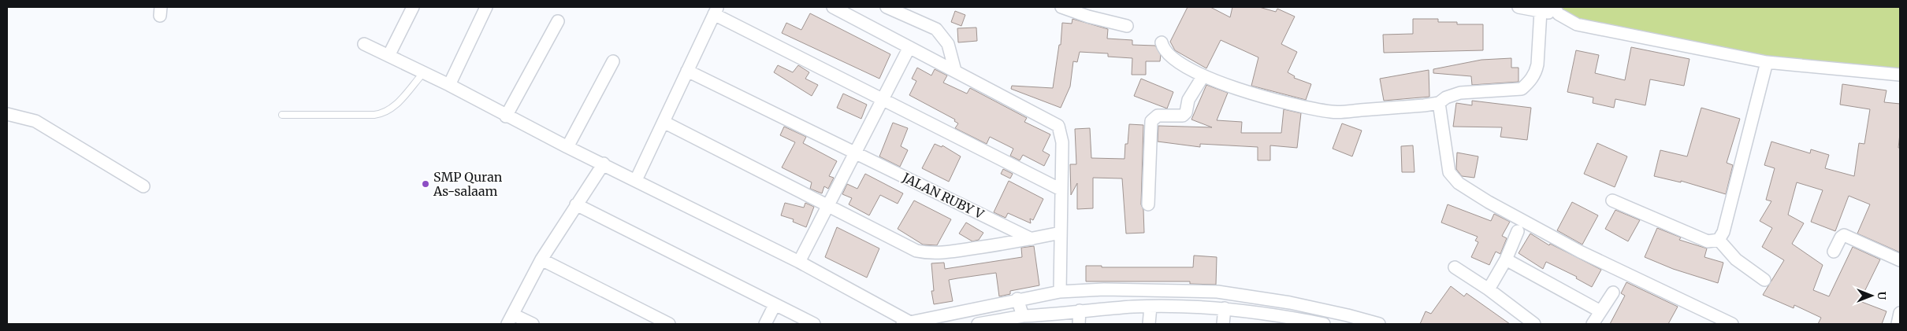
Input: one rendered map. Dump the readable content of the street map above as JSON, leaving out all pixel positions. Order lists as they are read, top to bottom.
{
  "streets": {
    "street": ["JALAN RUBY V"]
  },
  "places": ["SMP Quran As-salaam"],
  "north": "right"
}
